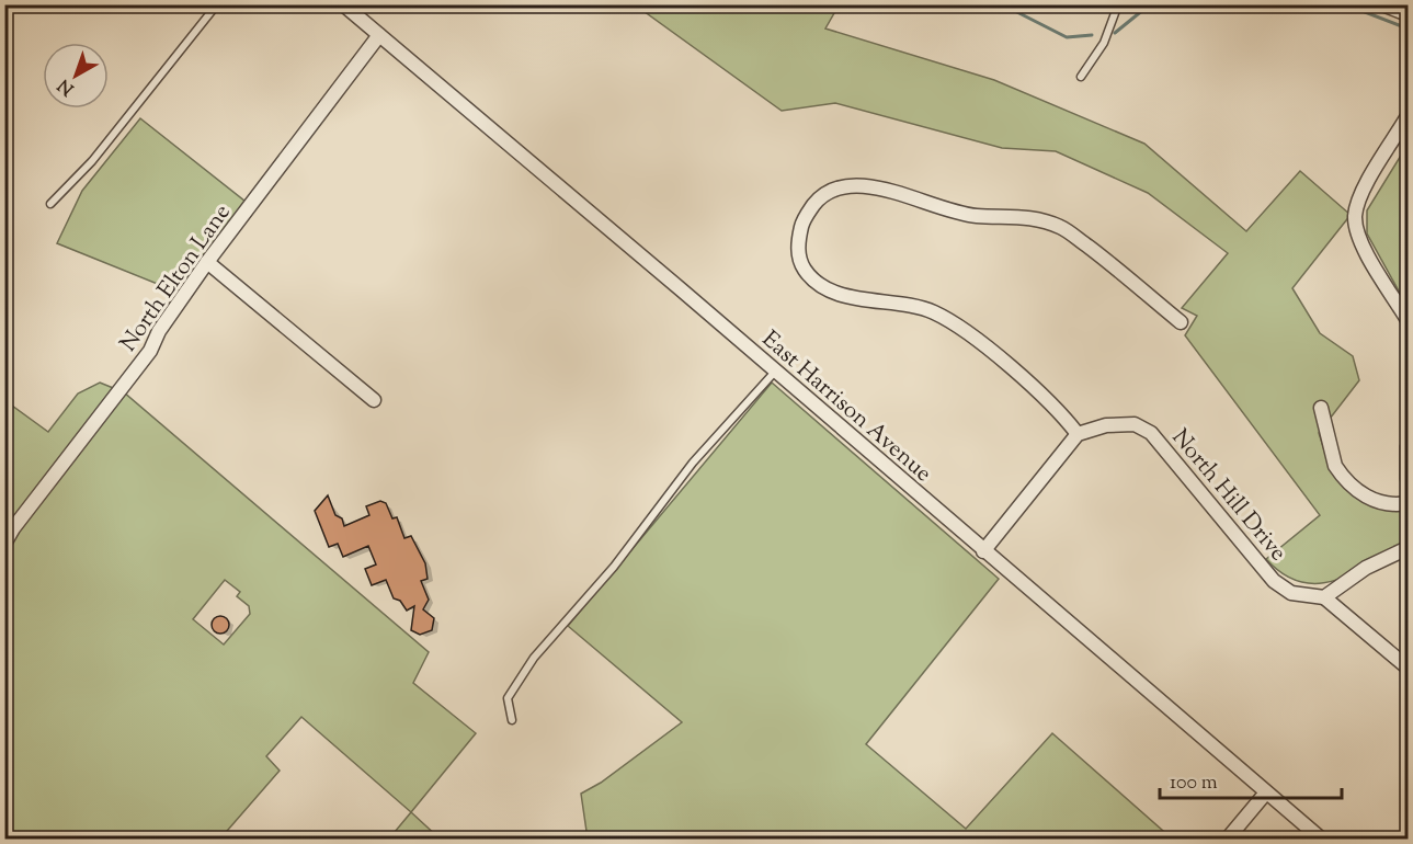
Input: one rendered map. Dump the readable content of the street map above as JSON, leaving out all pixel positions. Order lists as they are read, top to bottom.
{
  "streets": {
    "street": ["North Elton Lane", "East Harrison Avenue", "North Hill Drive"]
  },
  "crossings": [
    ["North Elton Lane", "East Harrison Avenue"]
  ],
  "scale_bar": "100 m",
  "north": "bottom left"
}
